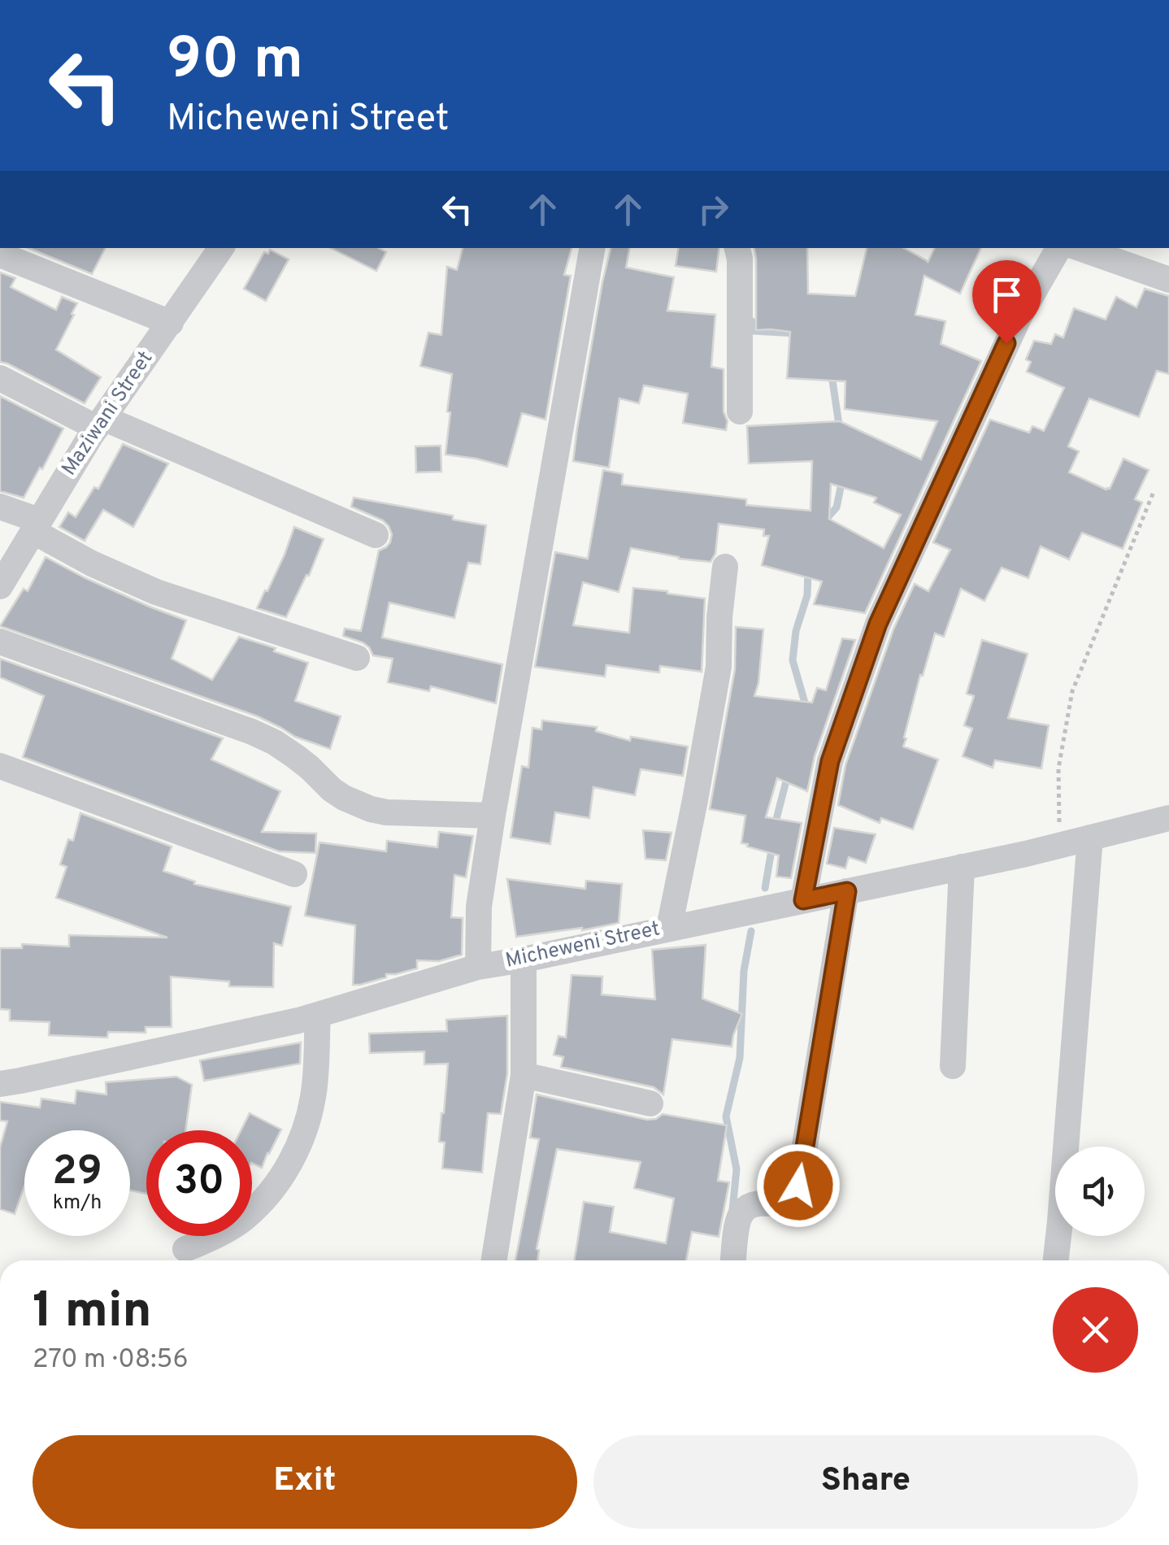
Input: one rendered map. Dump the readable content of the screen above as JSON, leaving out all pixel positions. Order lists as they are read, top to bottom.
{
  "streets": {
    "street": ["Maziwani Street", "Micheweni Street"]
  },
  "page": {
    "turn": ["90 m", "Micheweni Street"],
    "speed": "29 km/h",
    "limit": "30",
    "heading": ["1 min", "270 m · 08:56"],
    "buttons": ["Exit", "Share"]
  }
}
